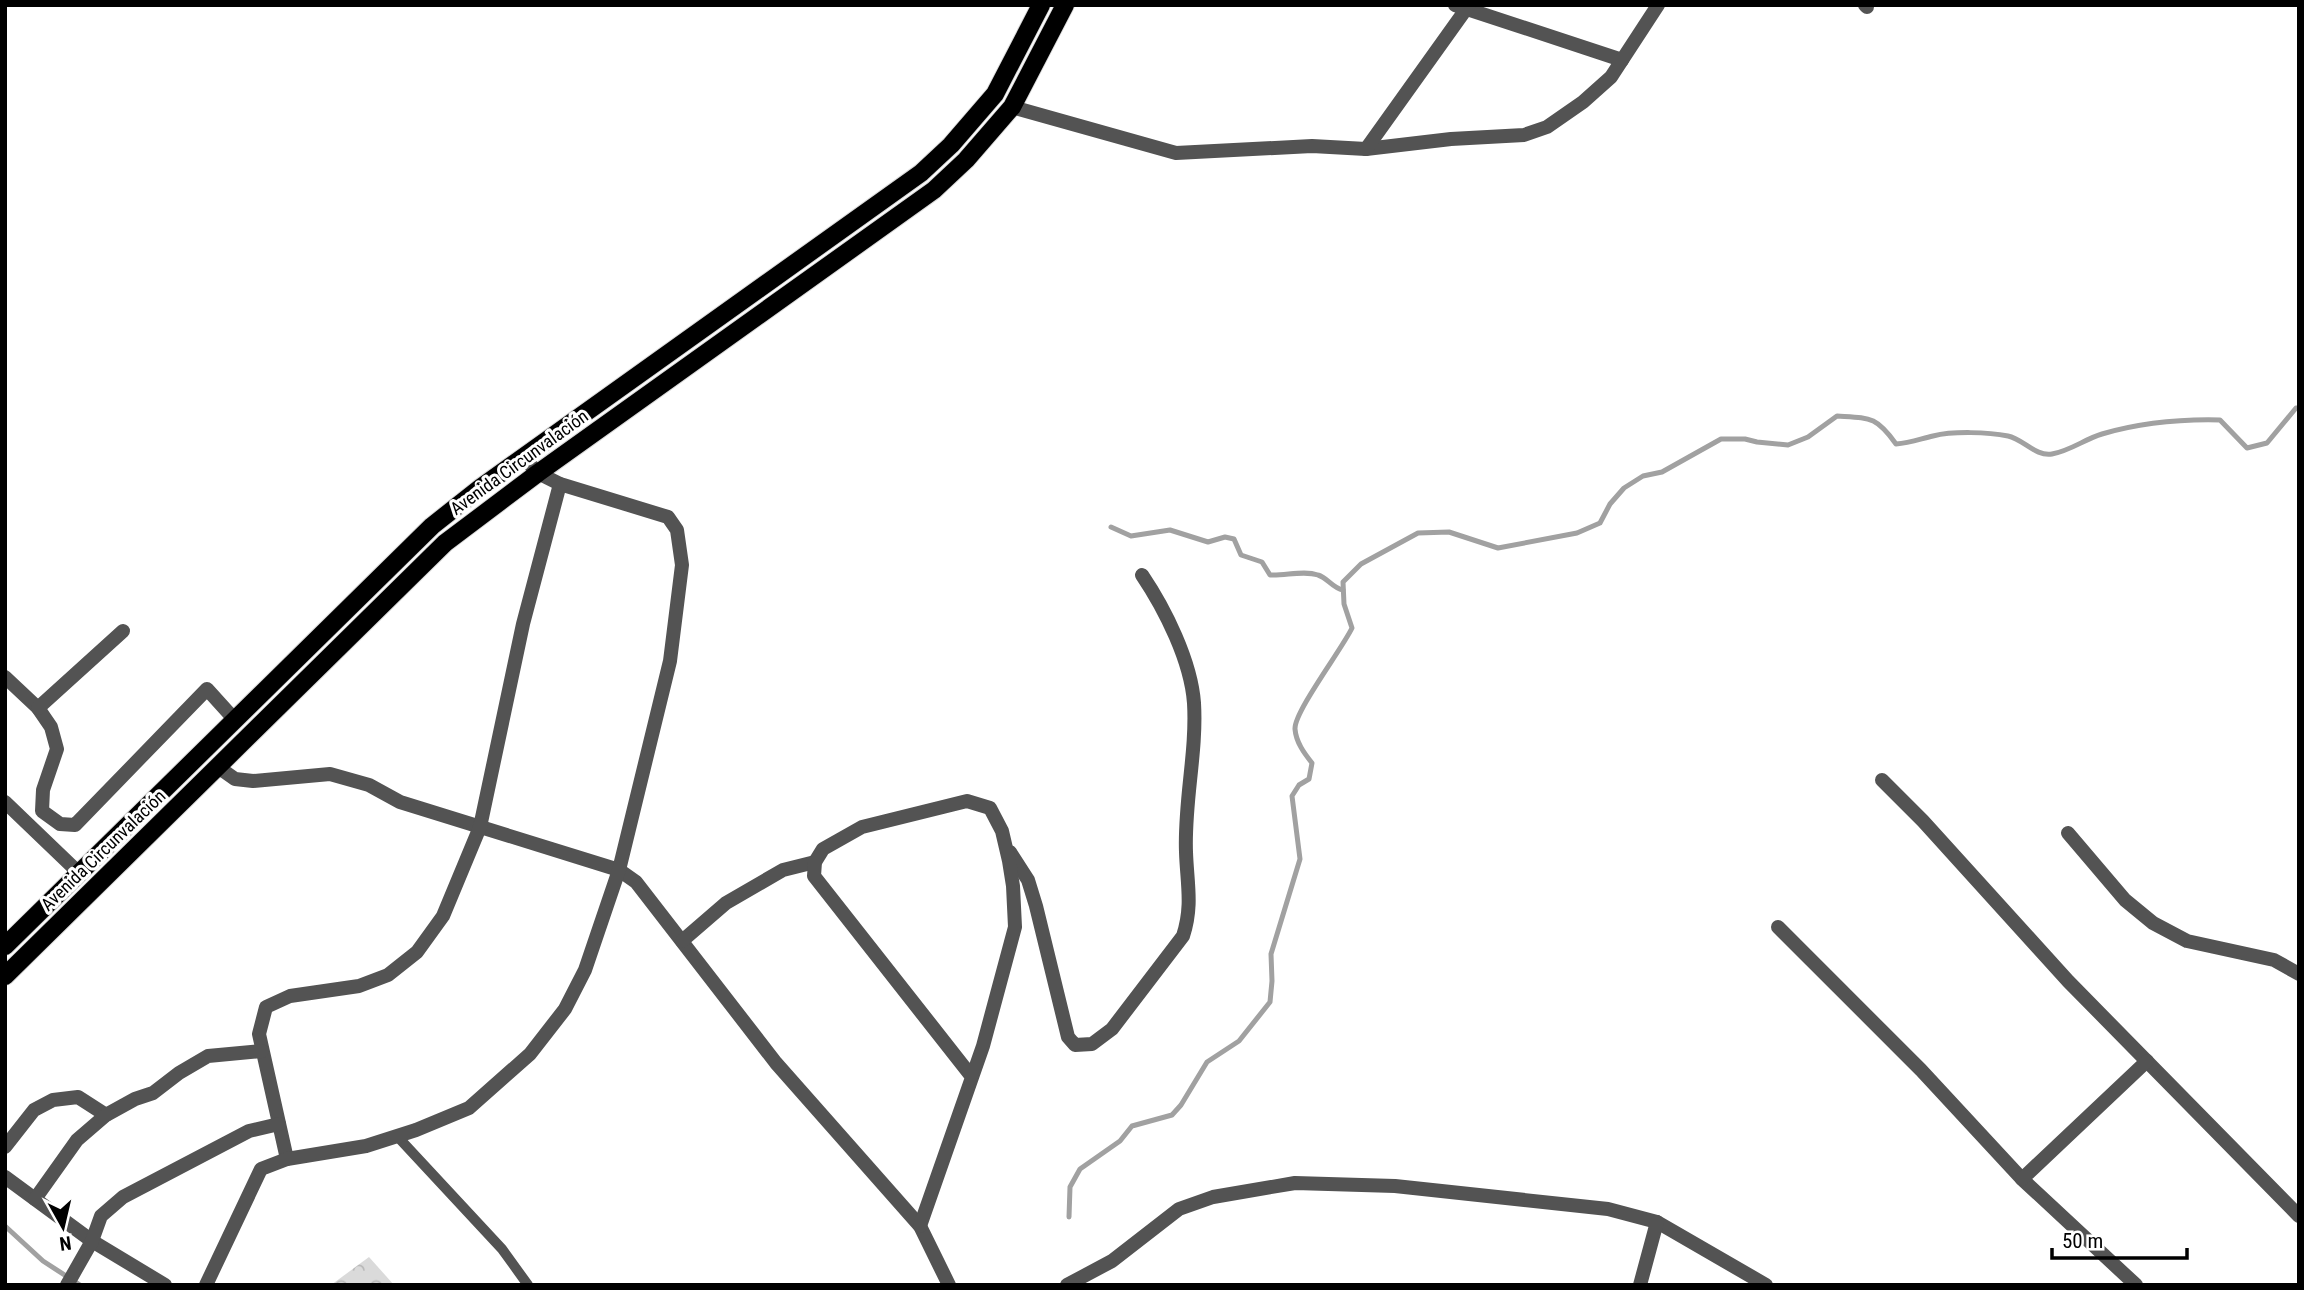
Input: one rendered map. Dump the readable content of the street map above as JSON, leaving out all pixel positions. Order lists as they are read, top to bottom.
{
  "streets": {
    "main road": ["Avenida Circunvalación"]
  },
  "scale_bar": "50 m",
  "north": "bottom"
}
